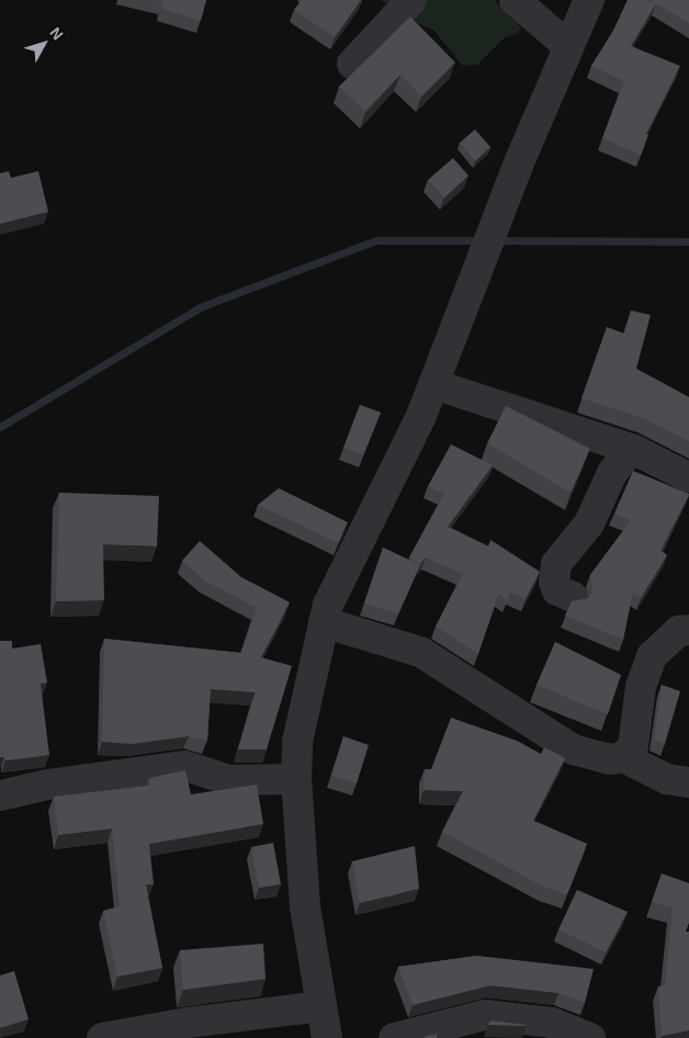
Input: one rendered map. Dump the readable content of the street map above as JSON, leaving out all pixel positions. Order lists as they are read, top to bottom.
{
  "north": "top right"
}
